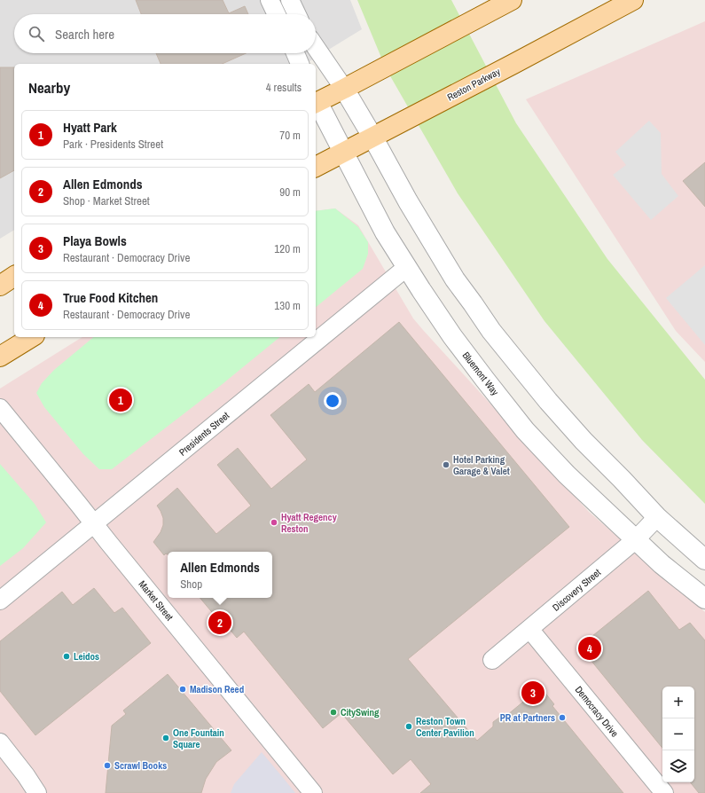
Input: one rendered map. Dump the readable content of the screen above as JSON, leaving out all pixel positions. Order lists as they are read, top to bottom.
{
  "streets": {
    "main road": ["Reston Parkway"],
    "street": [
      "Bluemont Way",
      "Presidents Street",
      "Discovery Street",
      "Market Street",
      "Democracy Drive"
    ]
  },
  "crossings": [
    ["Reston Parkway", "Bluemont Way"],
    ["Bluemont Way", "Presidents Street"],
    ["Bluemont Way", "Discovery Street"],
    ["Presidents Street", "Market Street"],
    ["Discovery Street", "Democracy Drive"]
  ],
  "places": [
    "Hotel Parking Garage & Valet",
    "Hyatt Regency Reston",
    "Leidos",
    "Madison Reed",
    "CitySwing",
    "PR at Partners",
    "Reston Town Center Pavilion",
    "One Fountain Square",
    "Scrawl Books"
  ],
  "page": {
    "search": "Search here",
    "heading": ["Nearby", "4 results"],
    "list": [
      {
        "mark": "1",
        "name": "Hyatt Park",
        "note": "Park · Presidents Street",
        "value": "70 m"
      },
      {
        "mark": "2",
        "name": "Allen Edmonds",
        "note": "Shop · Market Street",
        "value": "90 m"
      },
      {
        "mark": "3",
        "name": "Playa Bowls",
        "note": "Restaurant · Democracy Drive",
        "value": "120 m"
      },
      {
        "mark": "4",
        "name": "True Food Kitchen",
        "note": "Restaurant · Democracy Drive",
        "value": "130 m"
      }
    ],
    "pins": [
      "1",
      "2",
      "4",
      "3"
    ],
    "popup": ["Allen Edmonds", "Shop"],
    "map_buttons": ["+", "−"]
  }
}
